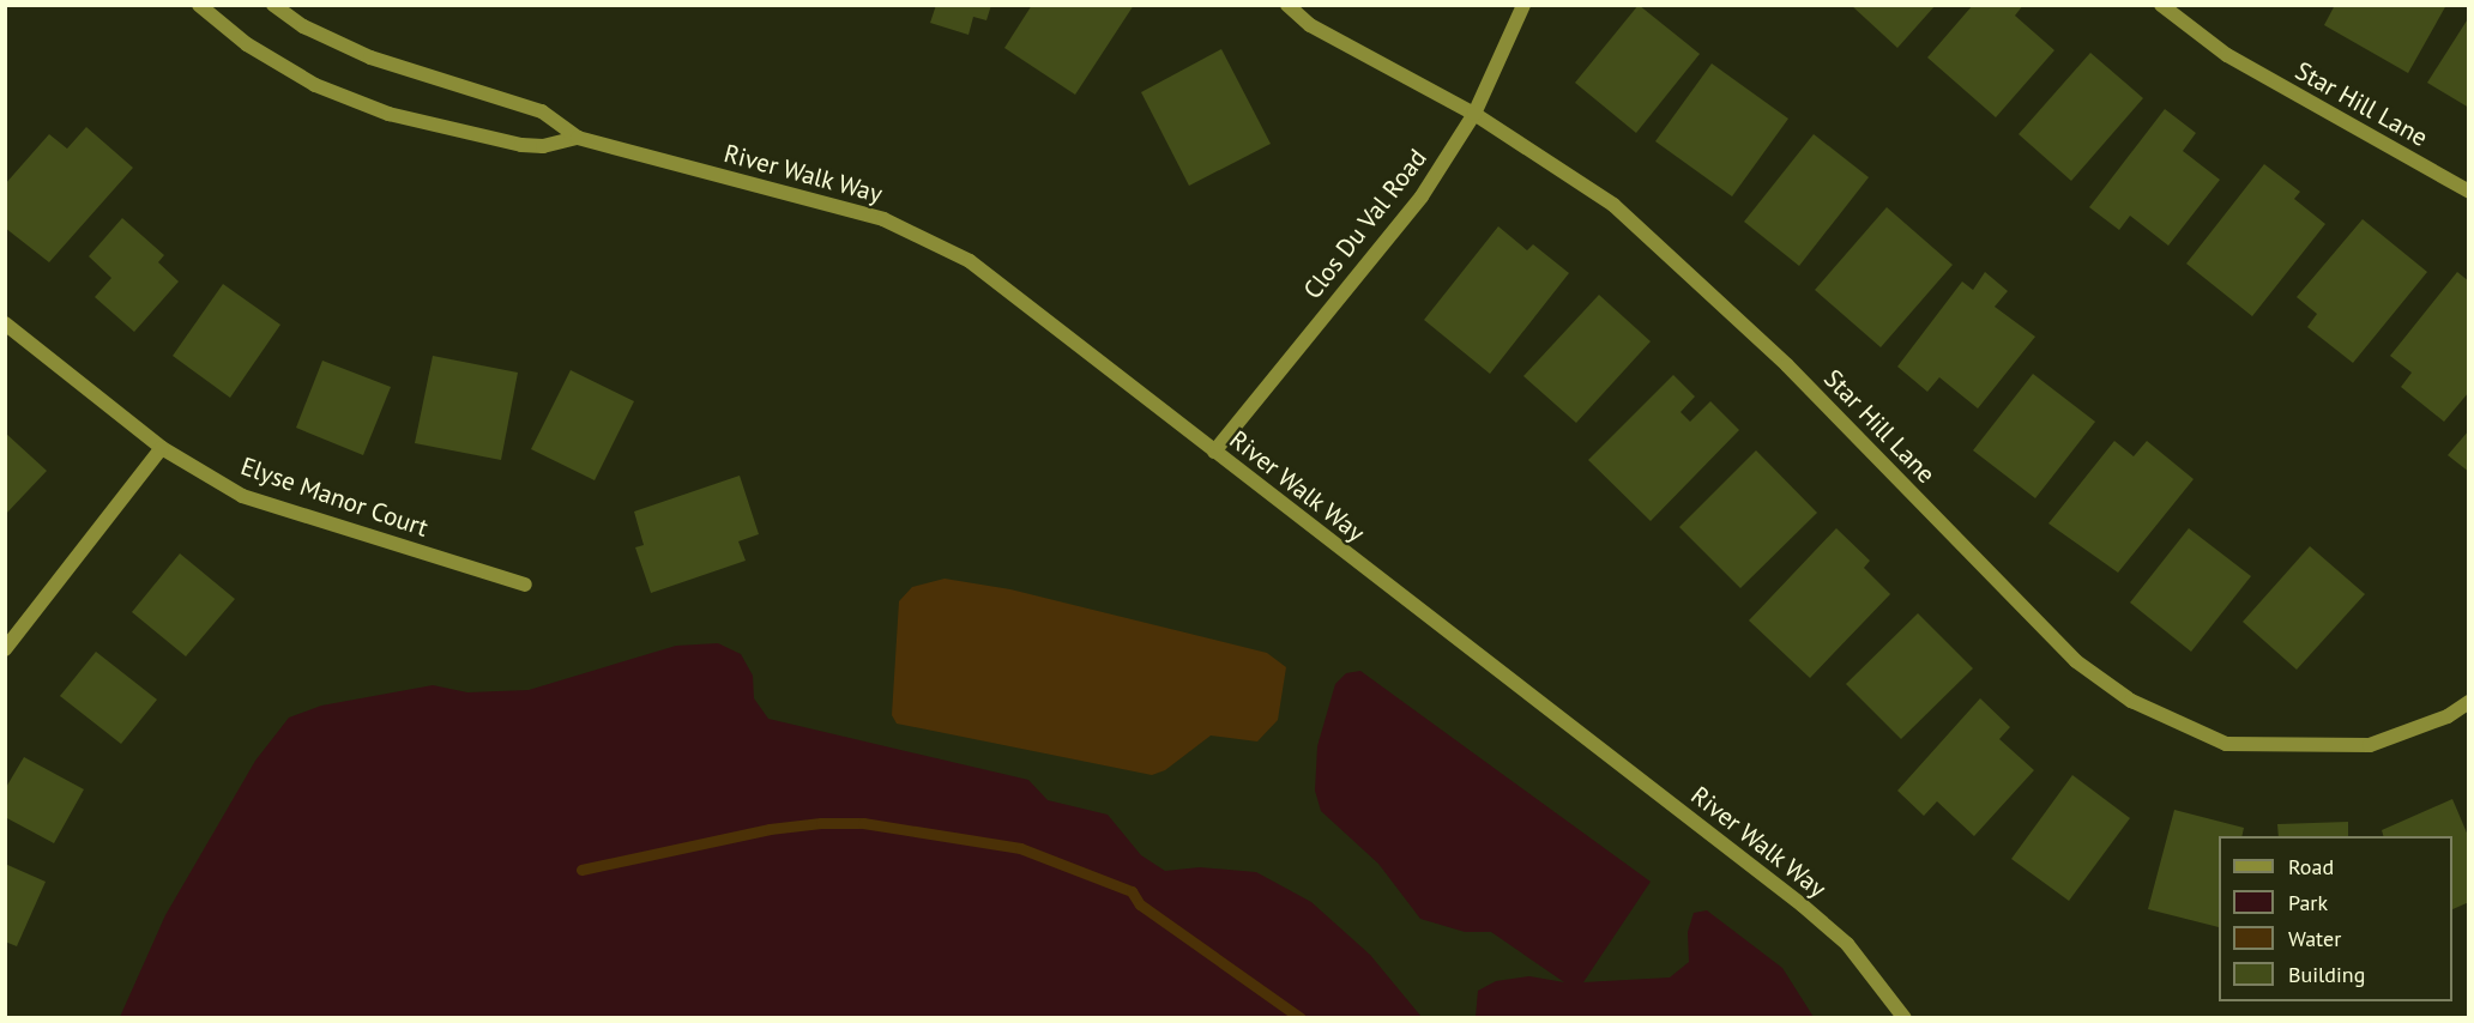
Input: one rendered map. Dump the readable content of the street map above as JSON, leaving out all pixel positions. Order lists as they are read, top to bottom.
{
  "streets": {
    "street": [
      "Star Hill Lane",
      "River Walk Way",
      "Clos Du Val Road",
      "Elyse Manor Court"
    ]
  },
  "crossings": [
    ["Star Hill Lane", "Clos Du Val Road"],
    ["River Walk Way", "Clos Du Val Road"]
  ],
  "legend": [
    "Road",
    "Park",
    "Water",
    "Building"
  ]
}
